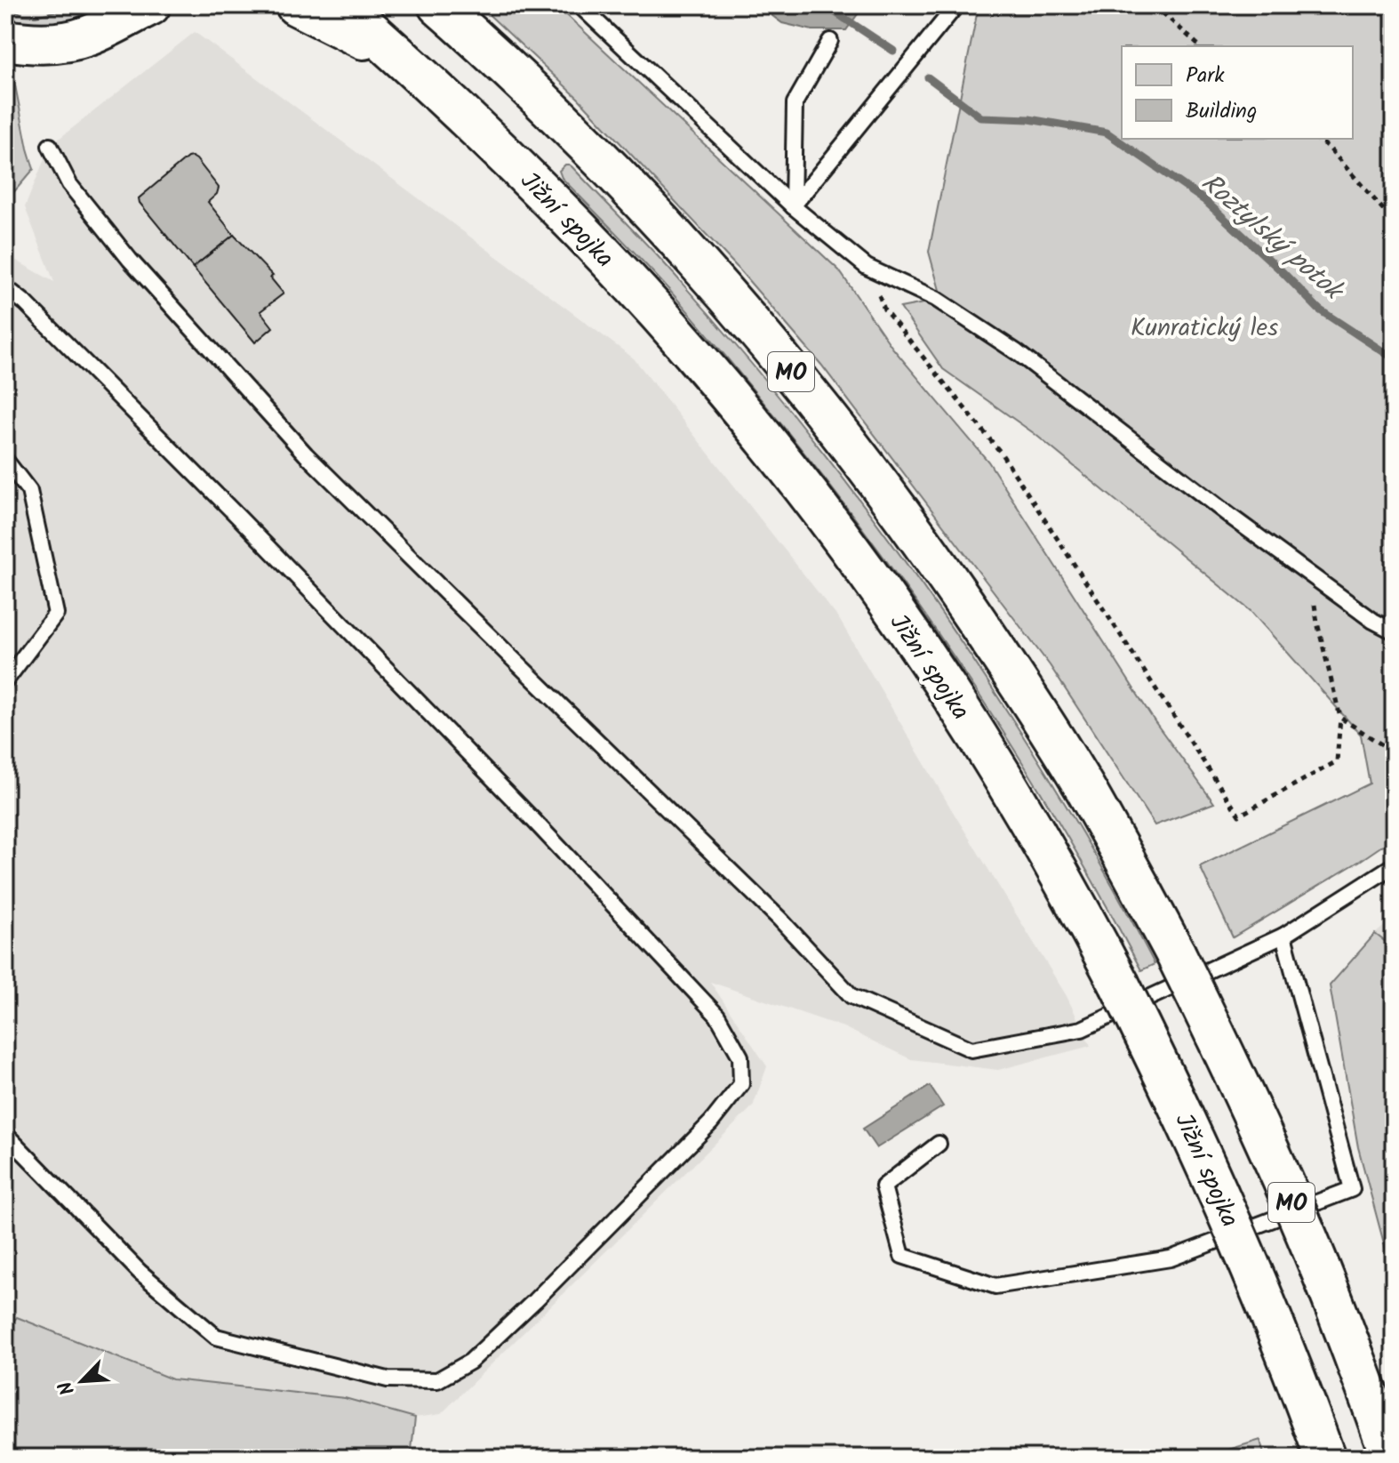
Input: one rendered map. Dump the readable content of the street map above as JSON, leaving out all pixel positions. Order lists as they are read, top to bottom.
{
  "streets": {
    "highway": ["Jižní spojka", "MO"]
  },
  "water": ["Roztylský potok"],
  "parks": ["Kunratický les"],
  "legend": ["Park", "Building"],
  "north": "bottom left"
}
